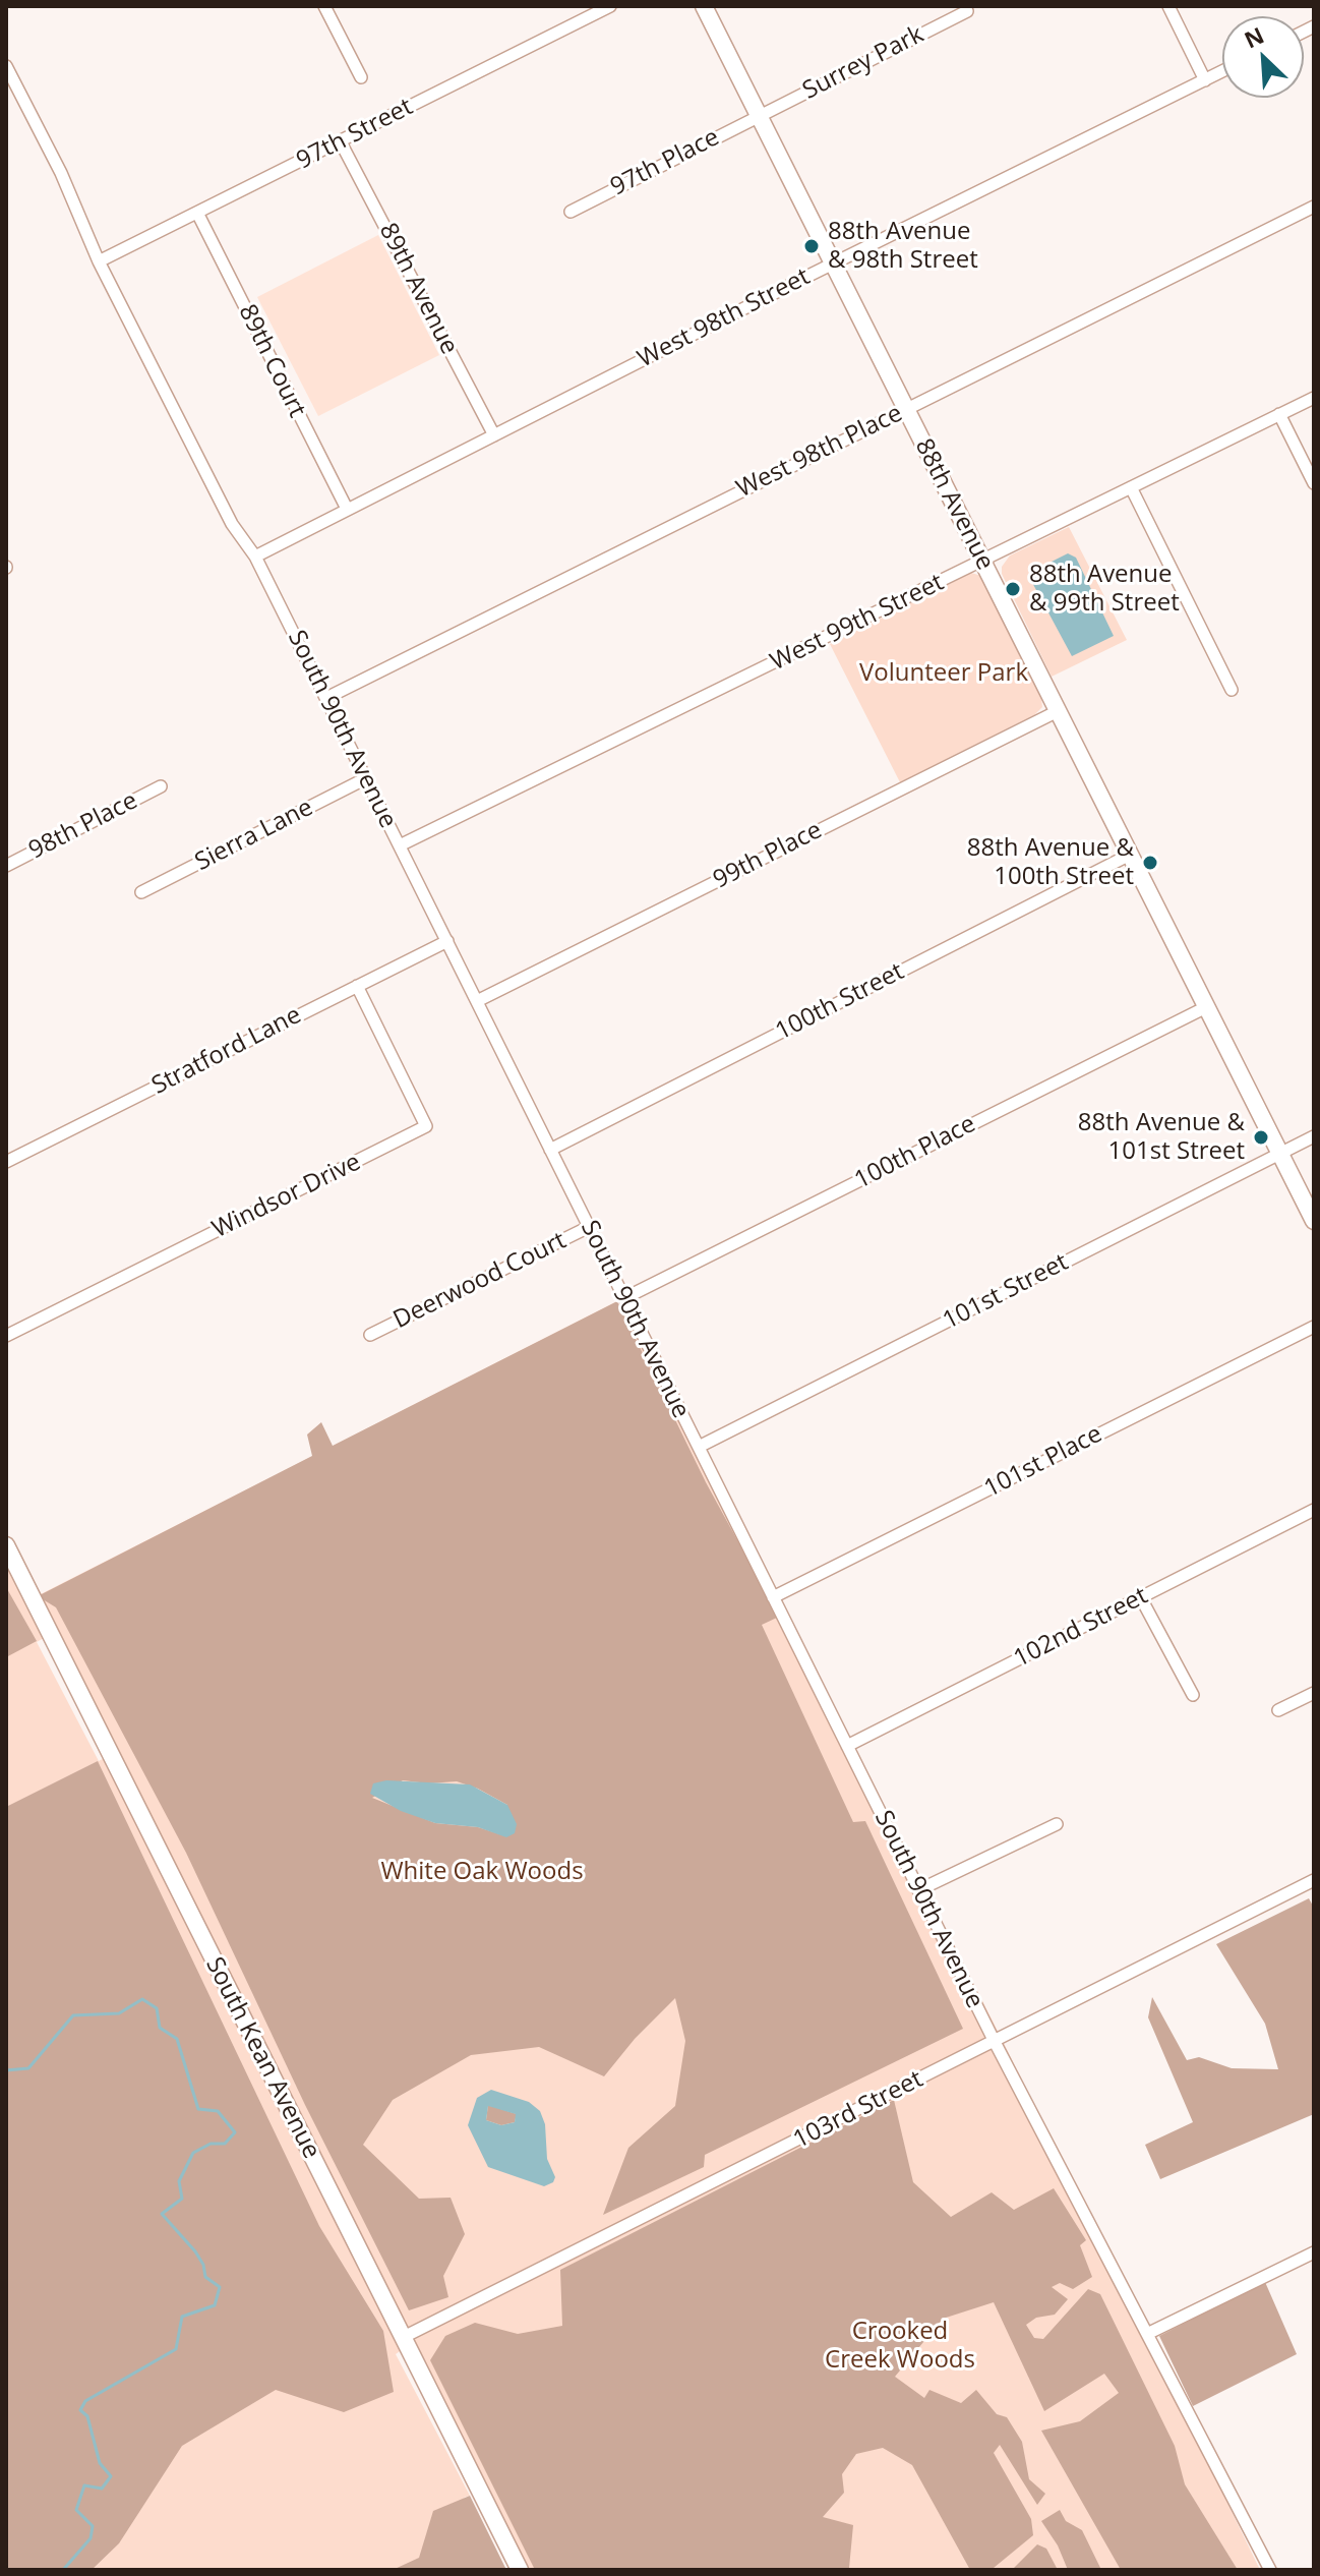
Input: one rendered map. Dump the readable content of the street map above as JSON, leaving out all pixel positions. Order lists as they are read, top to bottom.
{
  "streets": {
    "street": [
      "Surrey Park",
      "97th Street",
      "97th Place",
      "89th Avenue",
      "West 98th Street",
      "89th Court",
      "West 98th Place",
      "88th Avenue",
      "West 99th Street",
      "South 90th Avenue",
      "98th Place",
      "Sierra Lane",
      "99th Place",
      "100th Street",
      "Stratford Lane",
      "100th Place",
      "Windsor Drive",
      "Deerwood Court",
      "101st Street",
      "101st Place",
      "102nd Street",
      "South Kean Avenue",
      "103rd Street"
    ]
  },
  "crossings": [
    ["Surrey Park", "97th Place"],
    ["Surrey Park", "88th Avenue"],
    ["97th Street", "89th Avenue"],
    ["97th Street", "89th Court"],
    ["97th Street", "South 90th Avenue"],
    ["97th Place", "88th Avenue"],
    ["89th Avenue", "West 98th Street"],
    ["West 98th Street", "89th Court"],
    ["West 98th Street", "88th Avenue"],
    ["West 98th Street", "South 90th Avenue"],
    ["West 98th Place", "88th Avenue"],
    ["West 98th Place", "South 90th Avenue"],
    ["88th Avenue", "West 99th Street"],
    ["88th Avenue", "99th Place"],
    ["88th Avenue", "100th Street"],
    ["88th Avenue", "100th Place"],
    ["88th Avenue", "101st Street"],
    ["West 99th Street", "South 90th Avenue"],
    ["South 90th Avenue", "Sierra Lane"],
    ["South 90th Avenue", "99th Place"],
    ["South 90th Avenue", "100th Street"],
    ["South 90th Avenue", "Stratford Lane"],
    ["South 90th Avenue", "100th Place"],
    ["South 90th Avenue", "Deerwood Court"],
    ["South 90th Avenue", "101st Street"],
    ["South 90th Avenue", "101st Place"],
    ["South 90th Avenue", "102nd Street"],
    ["South 90th Avenue", "103rd Street"],
    ["Stratford Lane", "Windsor Drive"],
    ["South Kean Avenue", "103rd Street"]
  ],
  "parks": ["Volunteer Park", "White Oak Woods", "Crooked Creek Woods"],
  "places": [
    "88th Avenue & 98th Street",
    "88th Avenue & 99th Street",
    "88th Avenue & 100th Street",
    "88th Avenue & 101st Street"
  ],
  "north": "top left"
}
